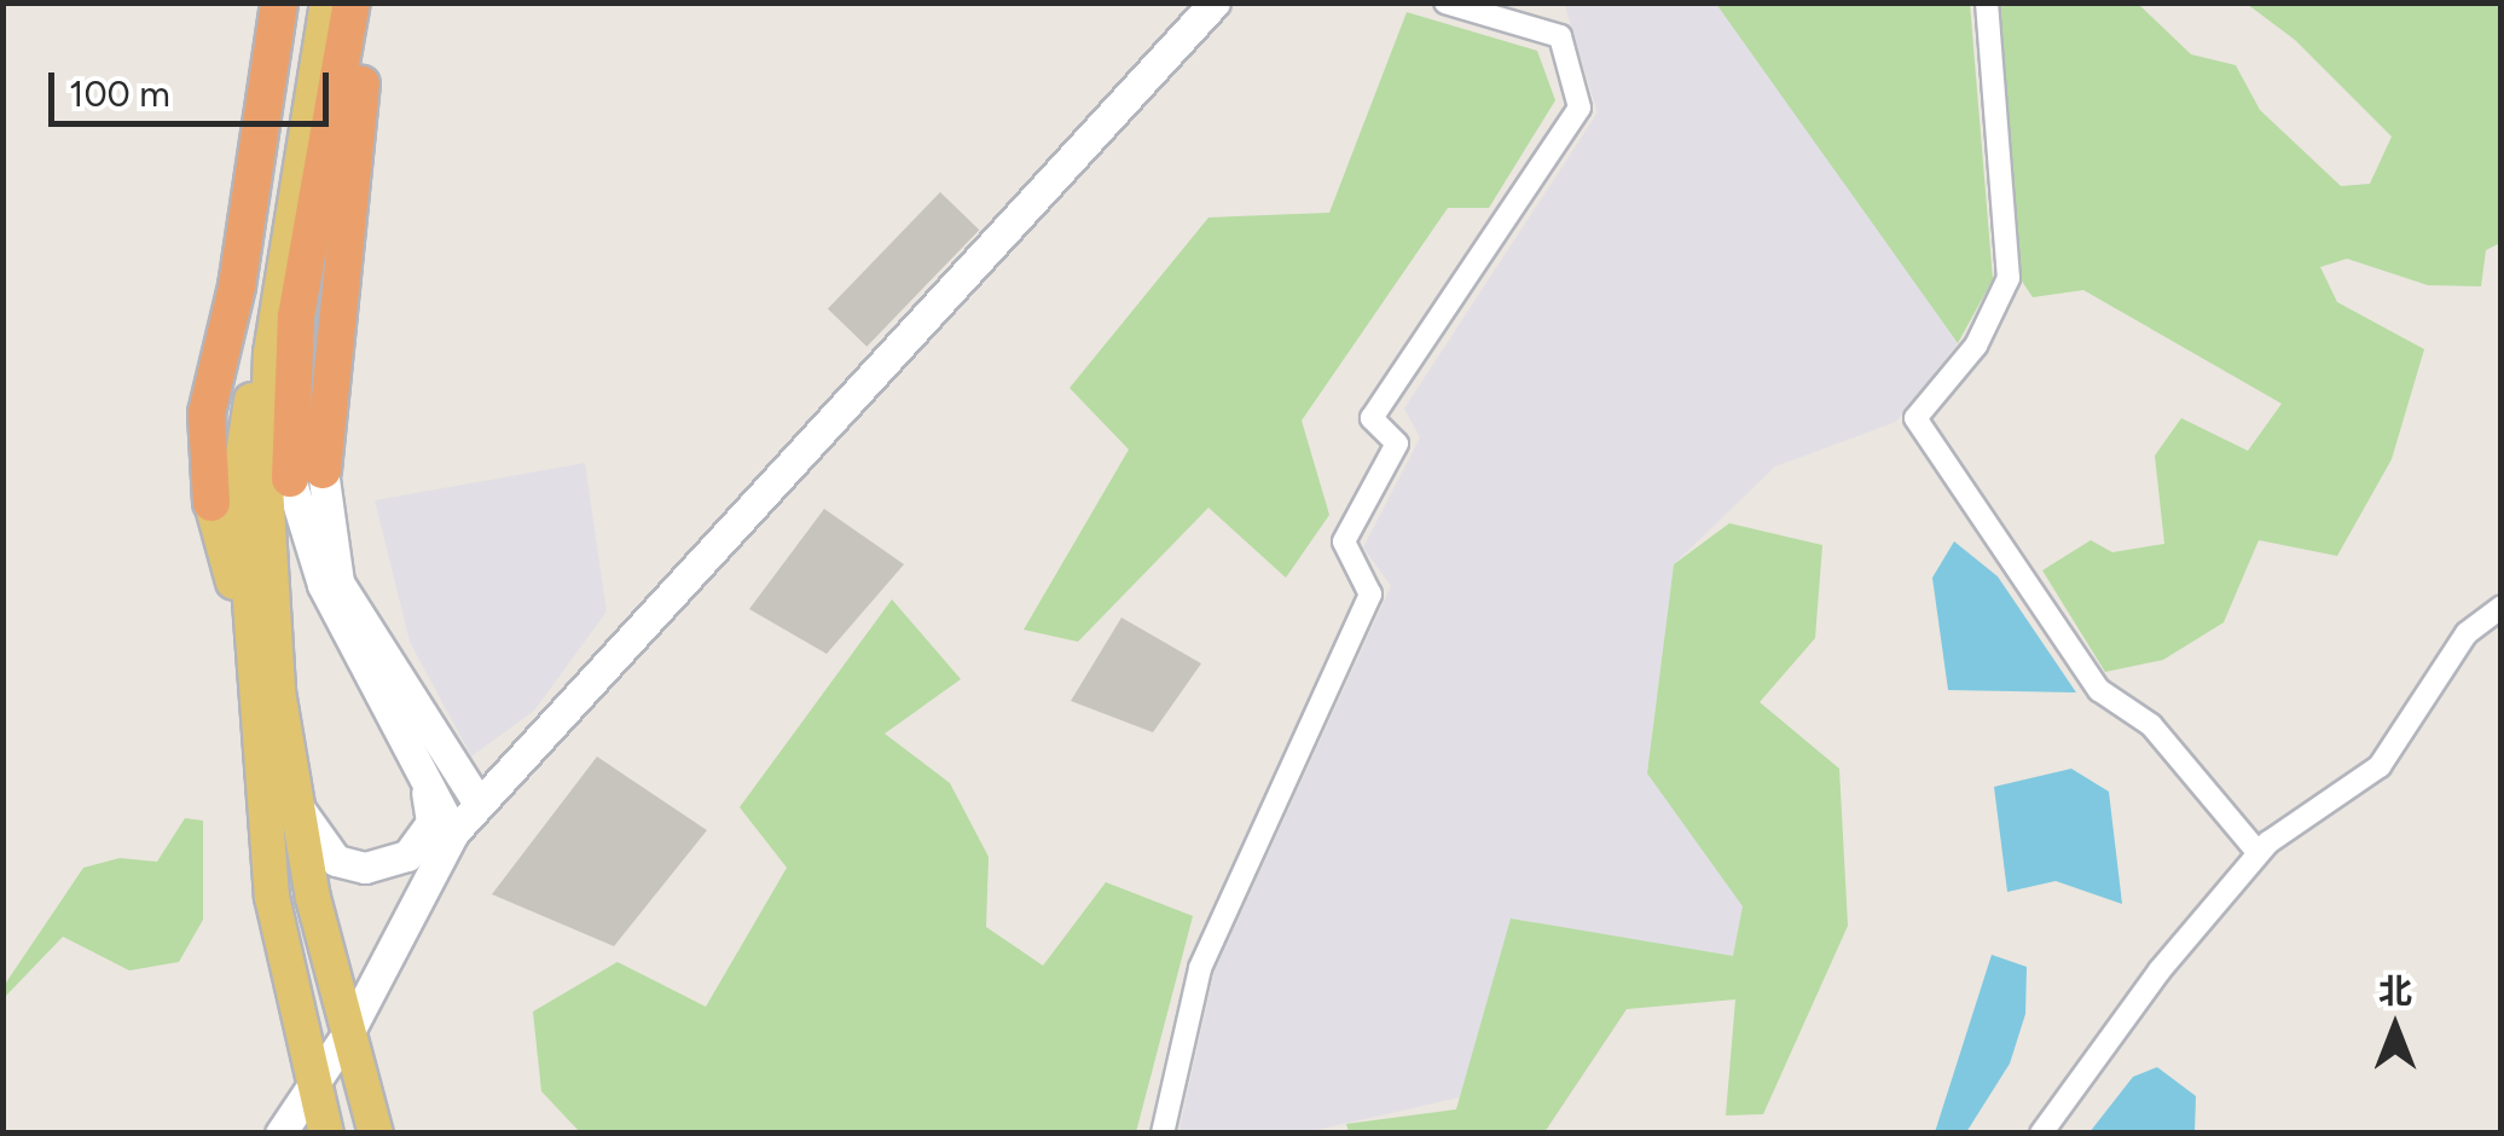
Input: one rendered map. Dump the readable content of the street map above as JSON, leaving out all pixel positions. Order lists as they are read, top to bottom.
{
  "scale_bar": "100 m",
  "north": "top"
}
